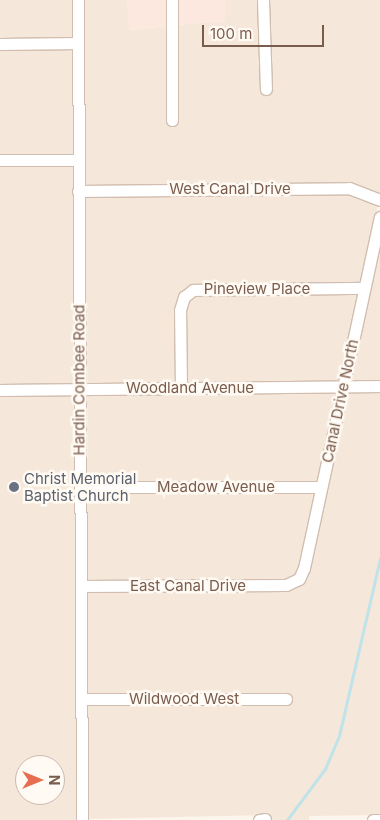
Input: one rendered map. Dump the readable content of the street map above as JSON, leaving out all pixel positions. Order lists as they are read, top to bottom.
{
  "streets": {
    "street": [
      "West Canal Drive",
      "Pineview Place",
      "Hardin Combee Road",
      "Woodland Avenue",
      "Canal Drive North",
      "Meadow Avenue",
      "East Canal Drive",
      "Wildwood West"
    ]
  },
  "crossings": [
    ["West Canal Drive", "Hardin Combee Road"],
    ["Pineview Place", "Woodland Avenue"],
    ["Pineview Place", "Canal Drive North"],
    ["Hardin Combee Road", "Woodland Avenue"],
    ["Hardin Combee Road", "Meadow Avenue"],
    ["Hardin Combee Road", "East Canal Drive"],
    ["Hardin Combee Road", "Wildwood West"],
    ["Woodland Avenue", "Canal Drive North"],
    ["Canal Drive North", "Meadow Avenue"],
    ["Canal Drive North", "East Canal Drive"]
  ],
  "places": ["Christ Memorial Baptist Church"],
  "scale_bar": "100 m",
  "north": "right"
}
